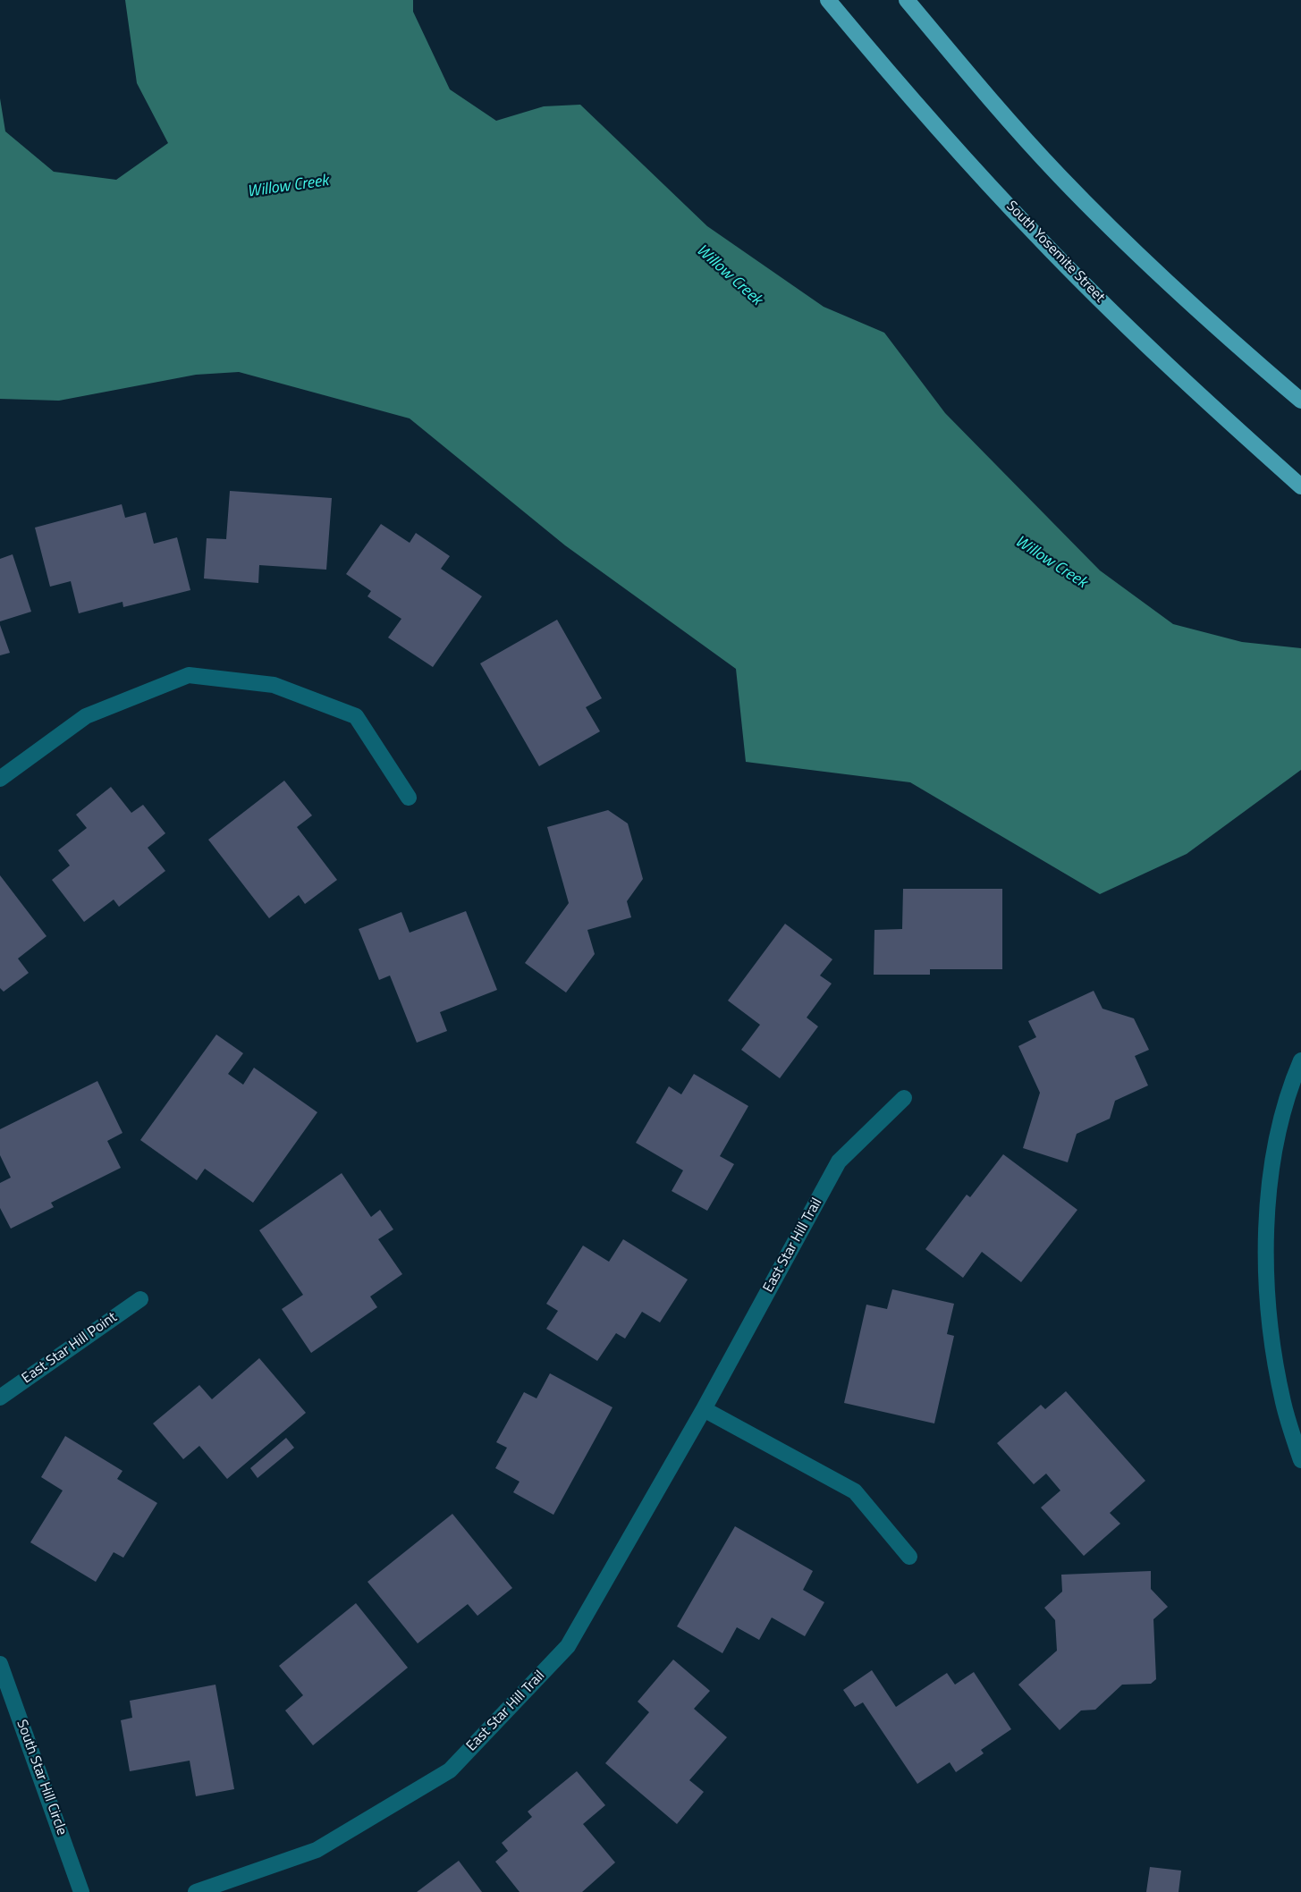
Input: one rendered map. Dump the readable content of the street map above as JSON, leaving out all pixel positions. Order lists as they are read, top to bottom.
{
  "streets": {
    "main road": ["South Yosemite Street"],
    "street": ["East Star Hill Trail", "East Star Hill Point", "South Star Hill Circle"]
  },
  "water": ["Willow Creek"]
}
